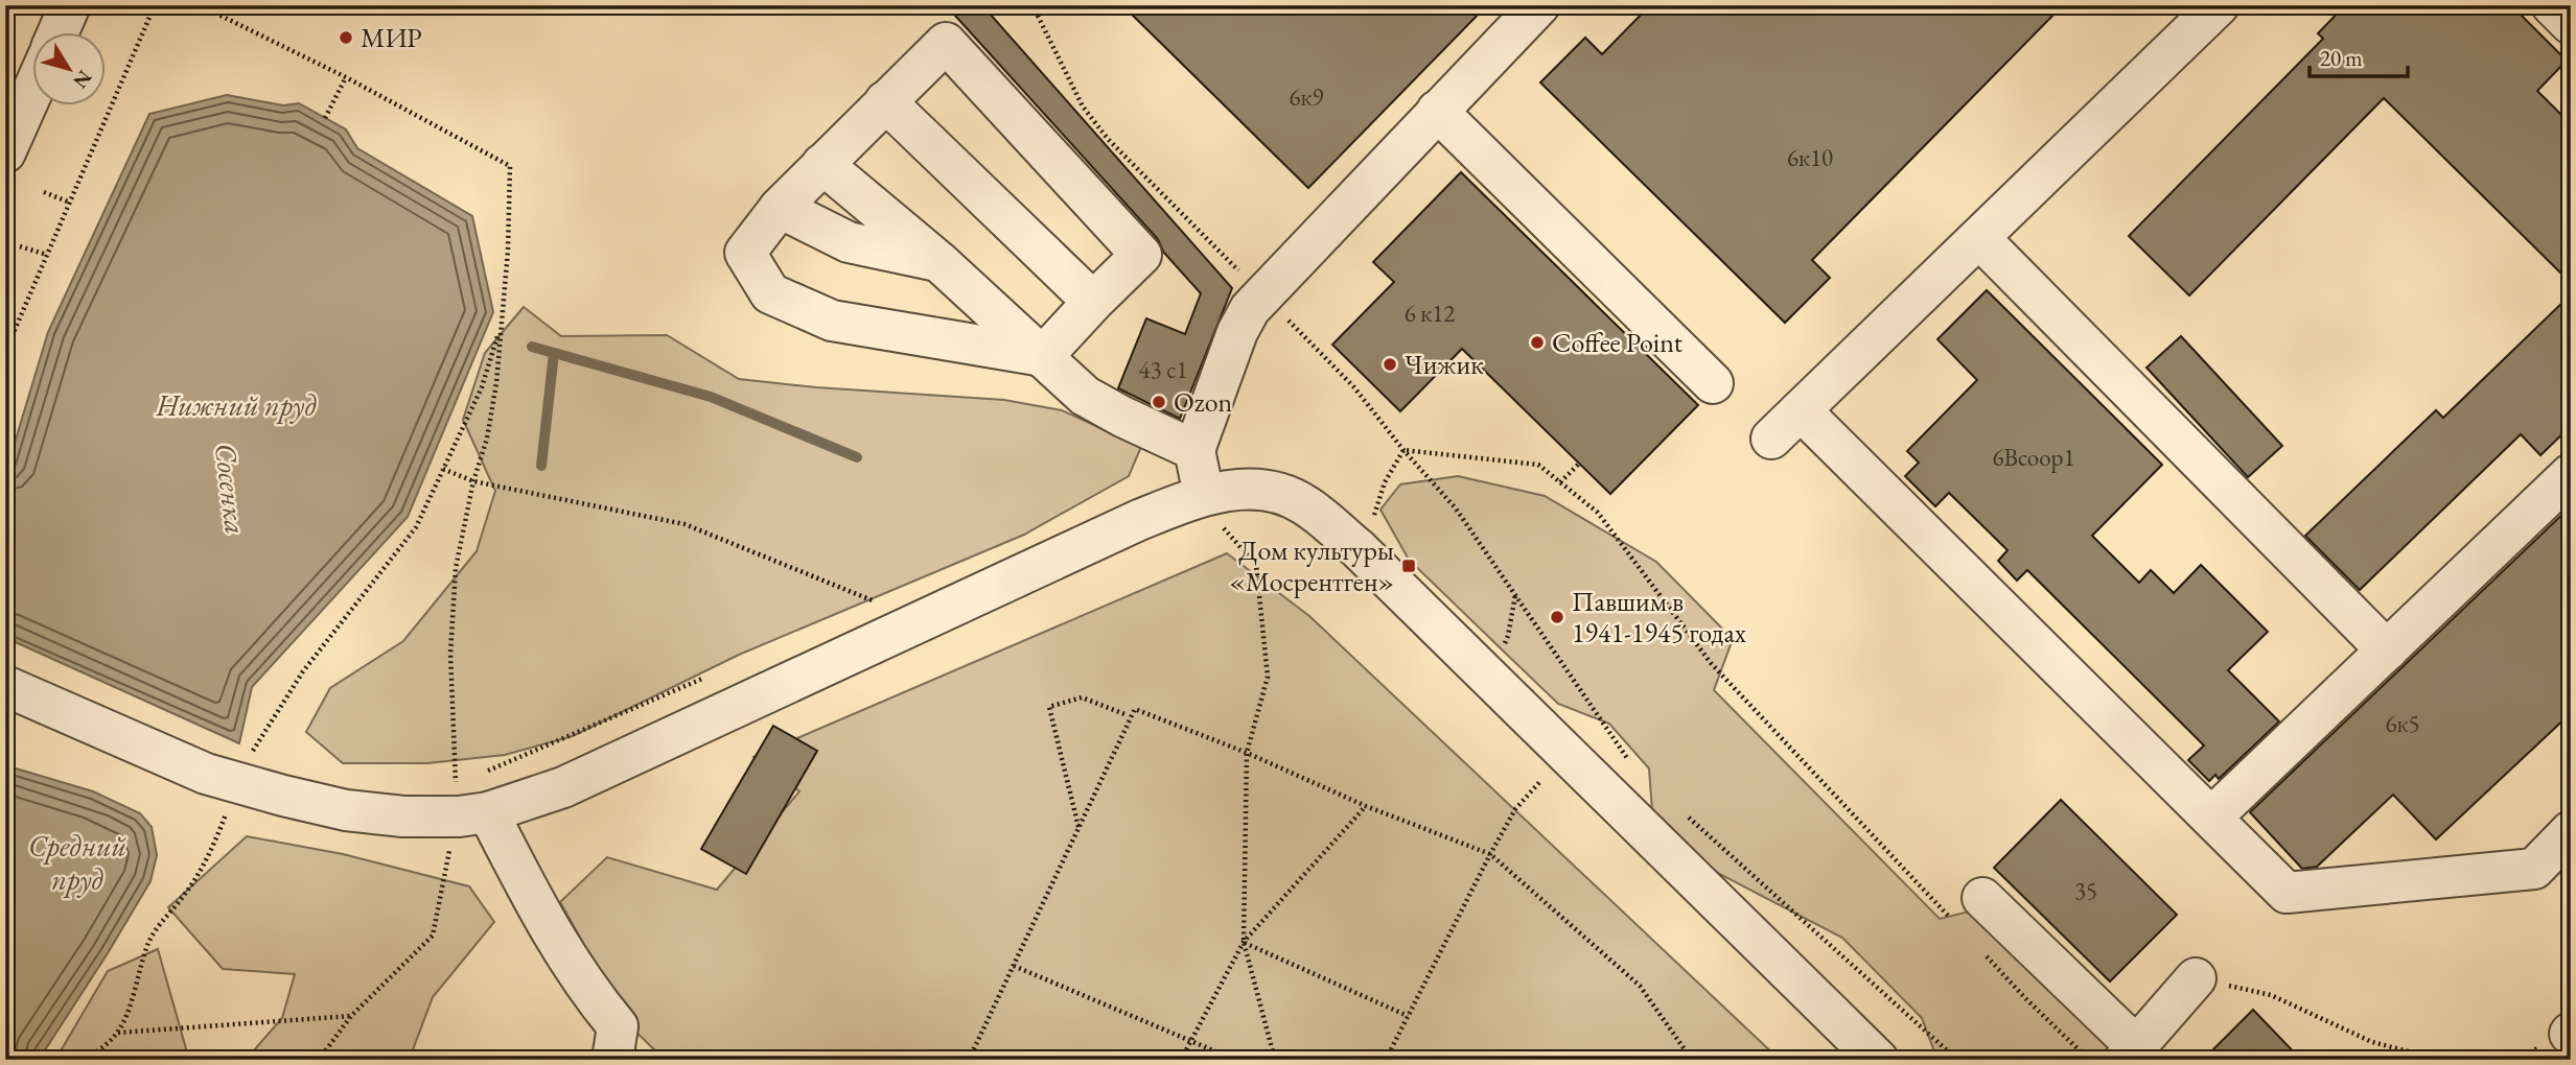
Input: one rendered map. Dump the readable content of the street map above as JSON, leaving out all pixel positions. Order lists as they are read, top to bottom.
{
  "water": ["Нижний пруд", "Сосенка", "Средний пруд"],
  "places": {
    "other": [
      "МИР",
      "Coffee Point",
      "Чижик",
      "Ozon",
      "Павшим в 1941-1945 годах"
    ],
    "transit": ["Дом культуры «Мосрентген»"]
  },
  "house_numbers": [
    "6к9",
    "6к10",
    "6 к12",
    "43 с1",
    "6Всоор1",
    "6к5",
    "35"
  ],
  "scale_bar": "20 m",
  "north": "bottom right"
}
